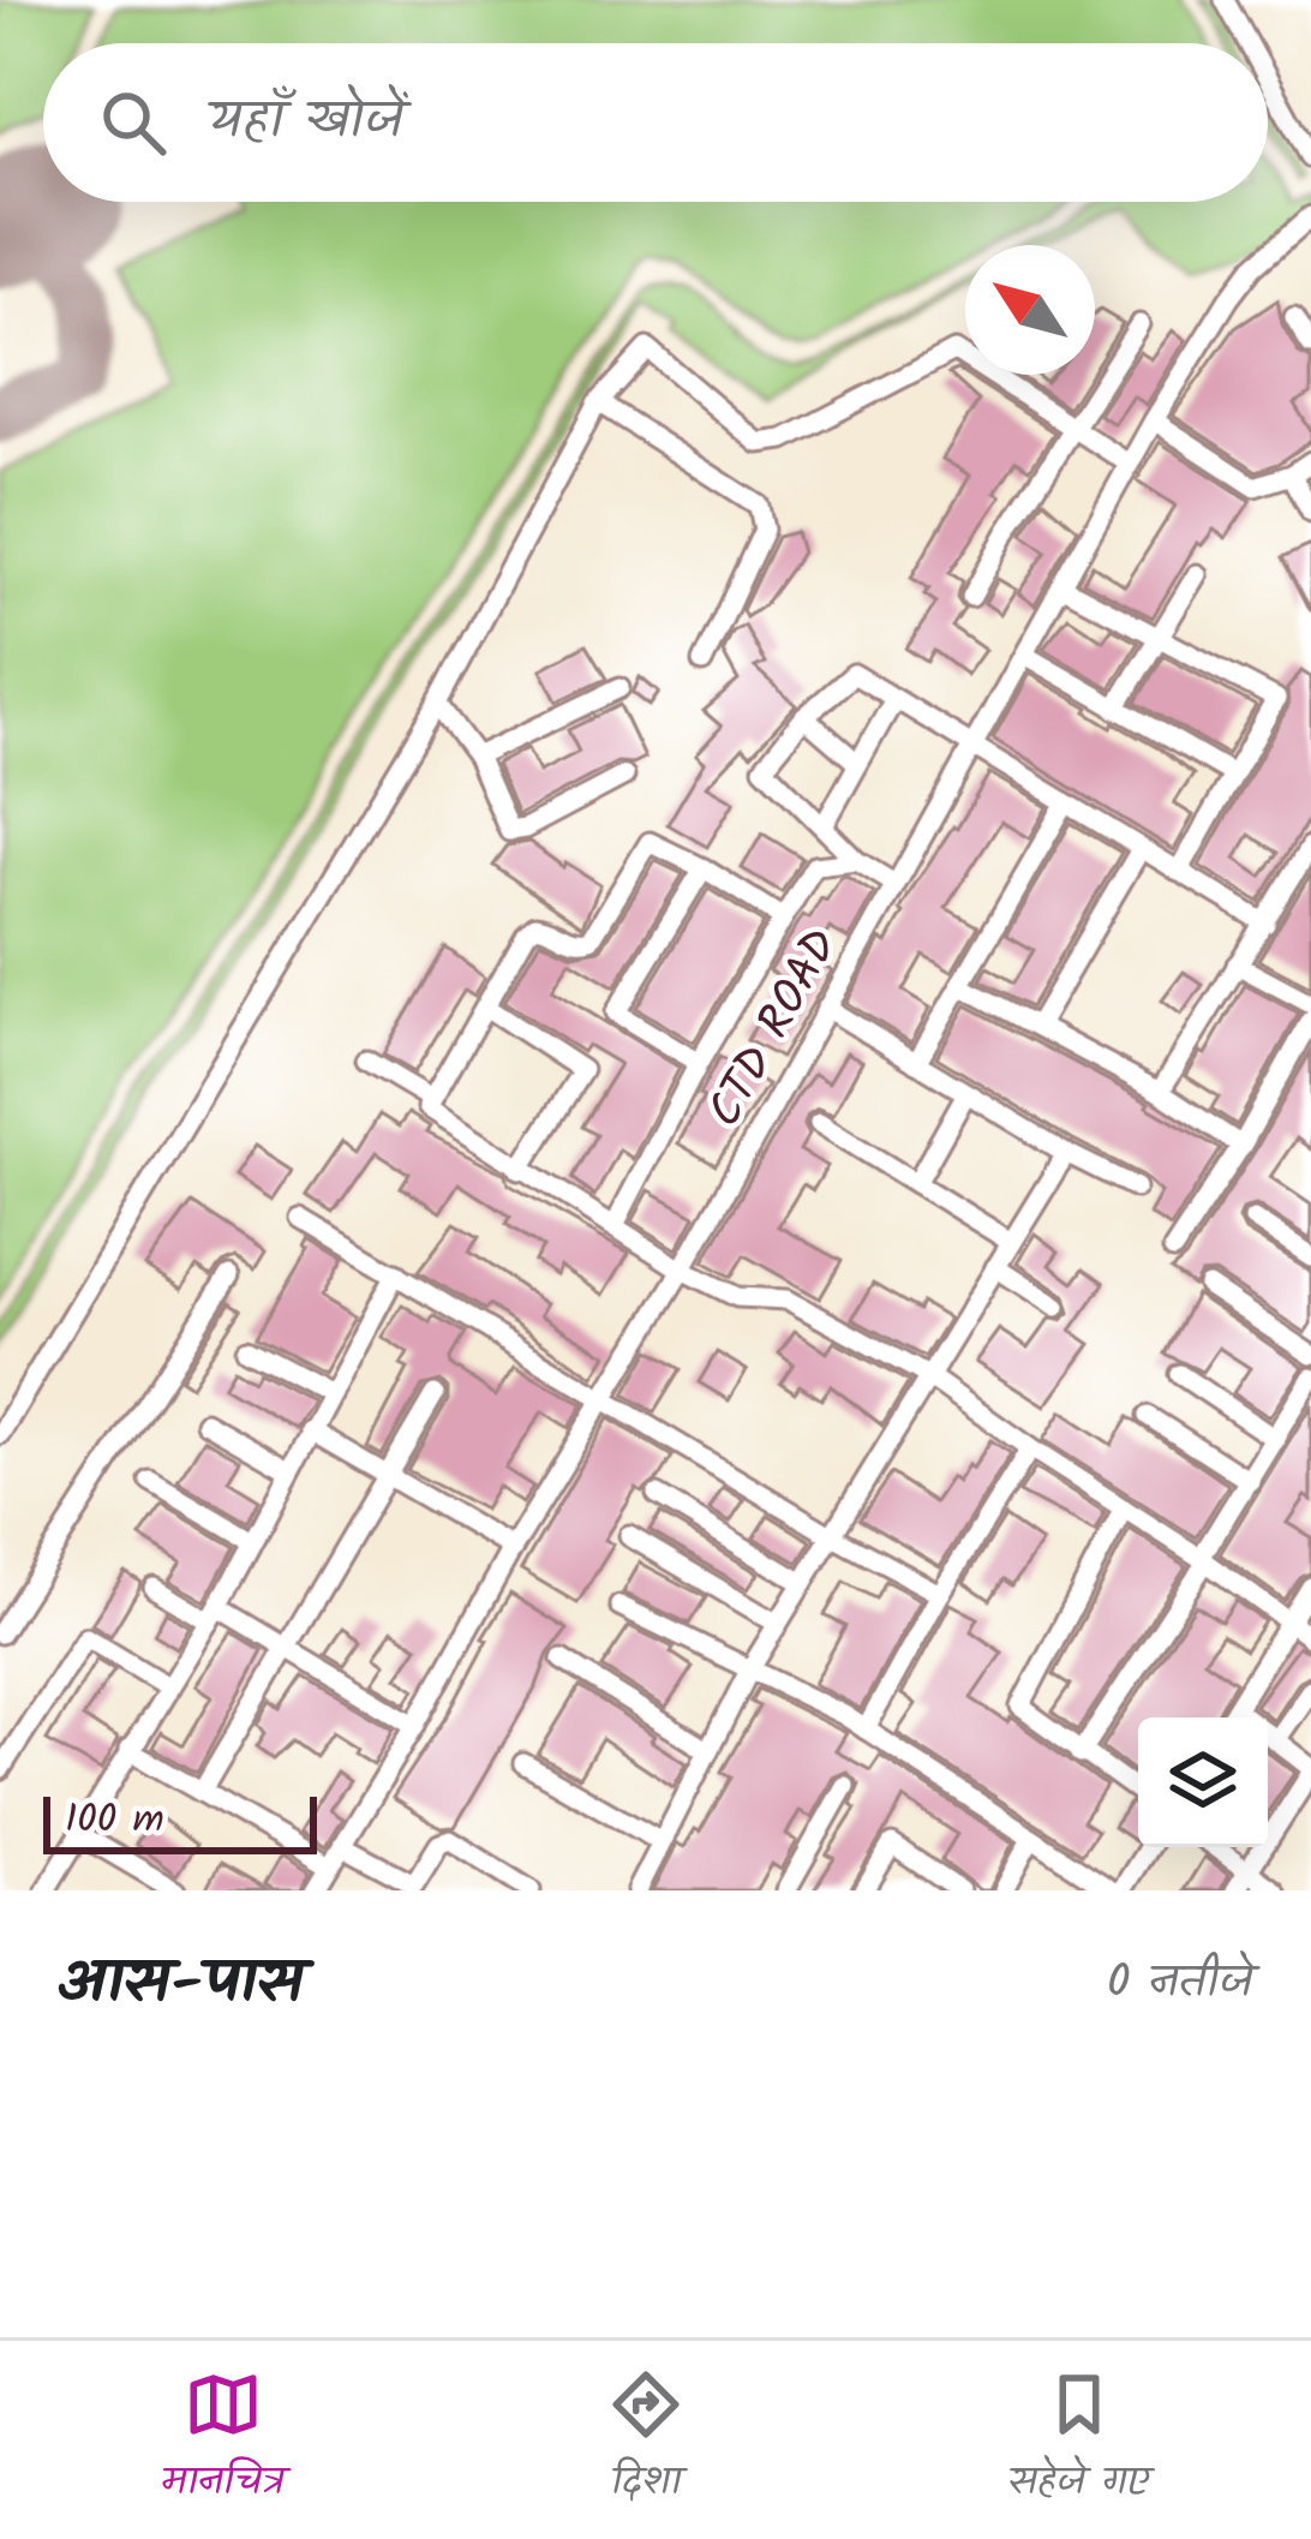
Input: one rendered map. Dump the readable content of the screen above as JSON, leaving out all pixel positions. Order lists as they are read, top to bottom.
{
  "streets": {
    "street": ["CTD ROAD"]
  },
  "scale_bar": "100 m",
  "north": "top left",
  "page": {
    "search": "यहाँ खोजें",
    "scale": "100 m",
    "heading": ["आस-पास", "0 नतीजे"],
    "nav": ["मानचित्र", "दिशा", "सहेजे गए"]
  }
}
